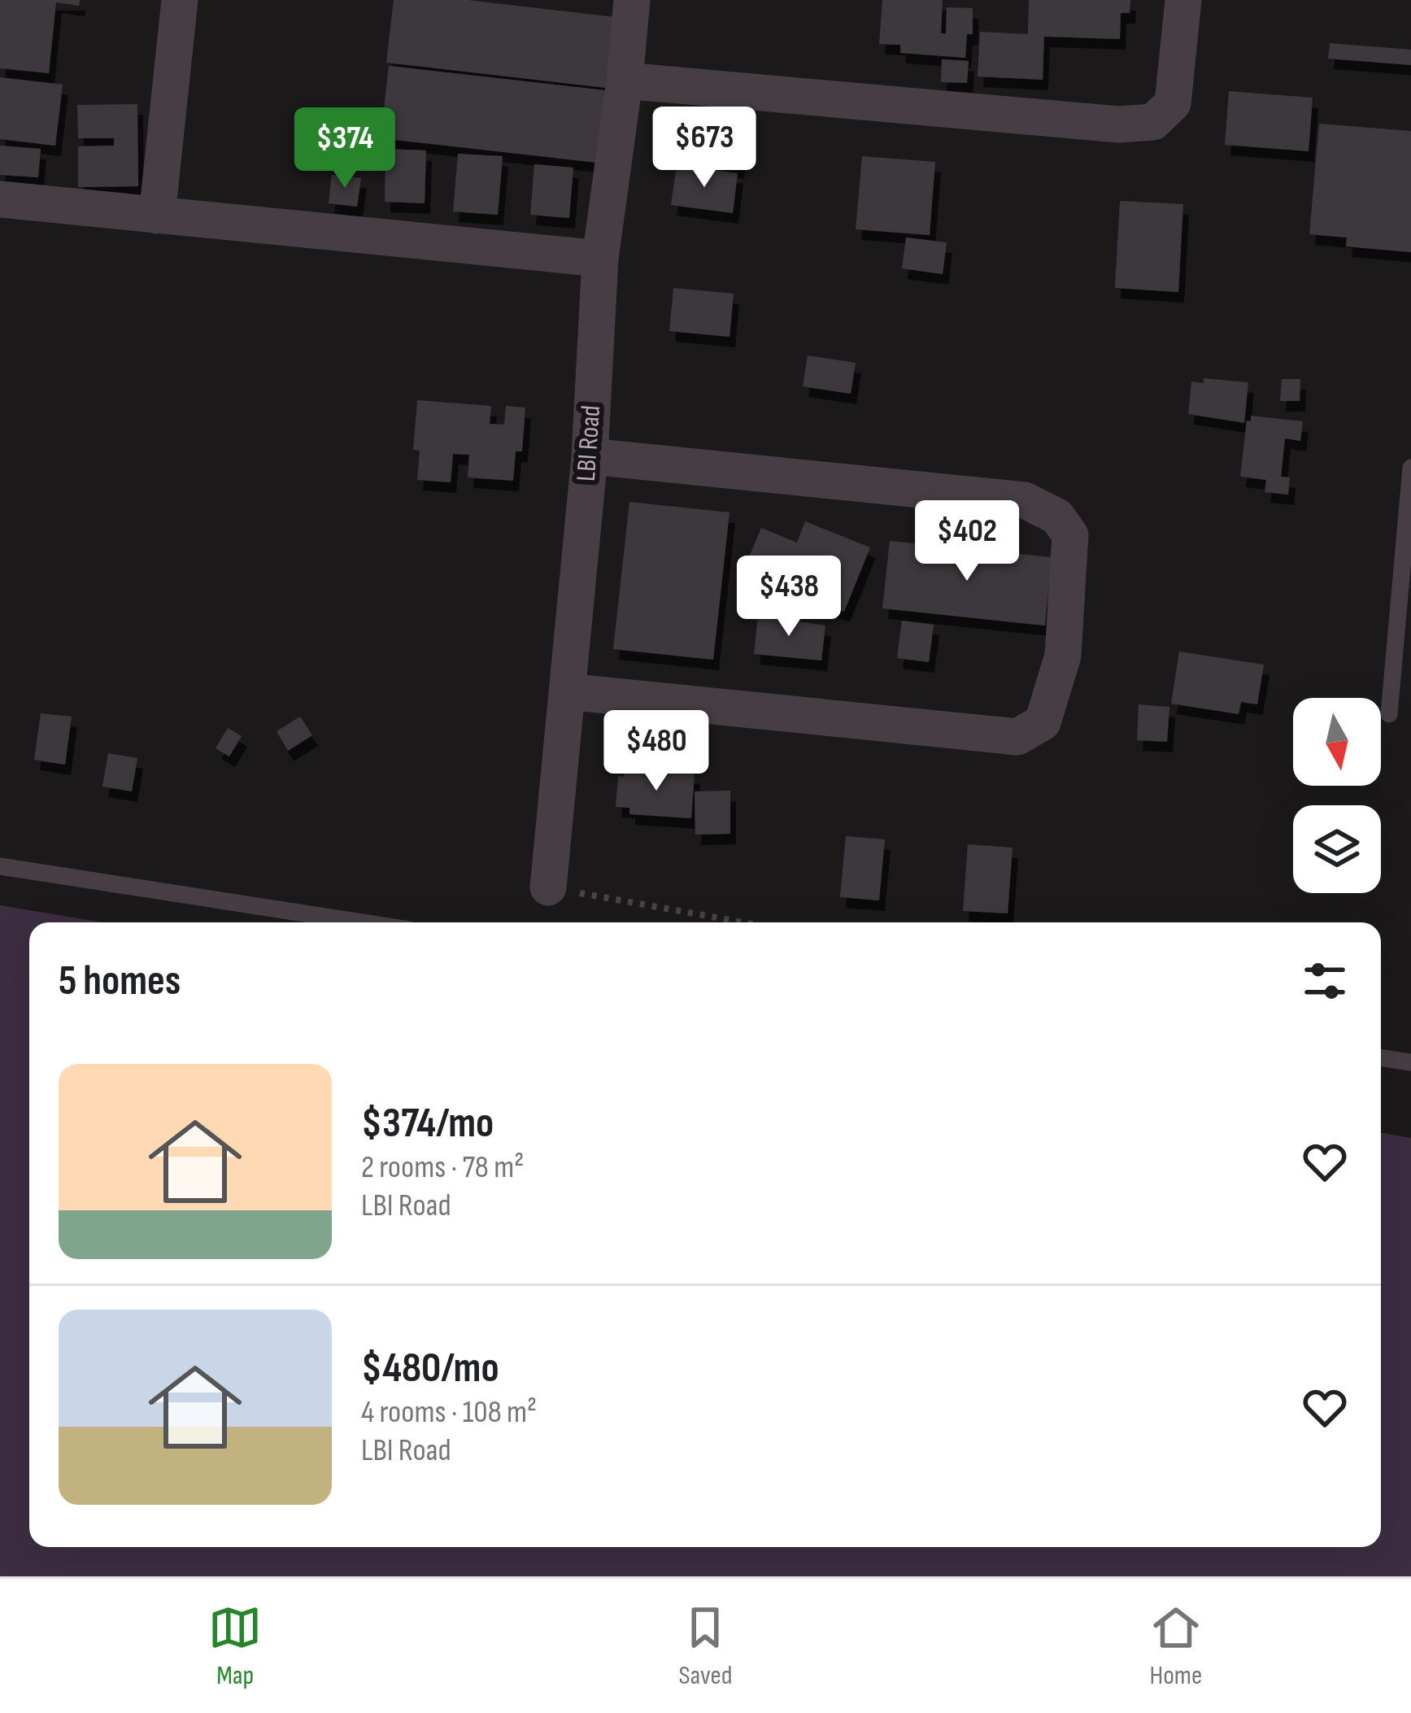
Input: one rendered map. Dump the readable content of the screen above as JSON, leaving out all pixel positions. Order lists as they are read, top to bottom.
{
  "streets": {
    "street": ["LBI Road"]
  },
  "north": "bottom",
  "page": {
    "price": [
      "$673",
      "$374",
      "$402",
      "$438",
      "$480"
    ],
    "heading": "5 homes",
    "list": [
      {
        "name": "$374/mo",
        "note": "2 rooms · 78 m² · LBI Road"
      },
      {
        "name": "$480/mo",
        "note": "4 rooms · 108 m² · LBI Road"
      }
    ],
    "tabs": ["Map", "Saved", "Home"]
  }
}
